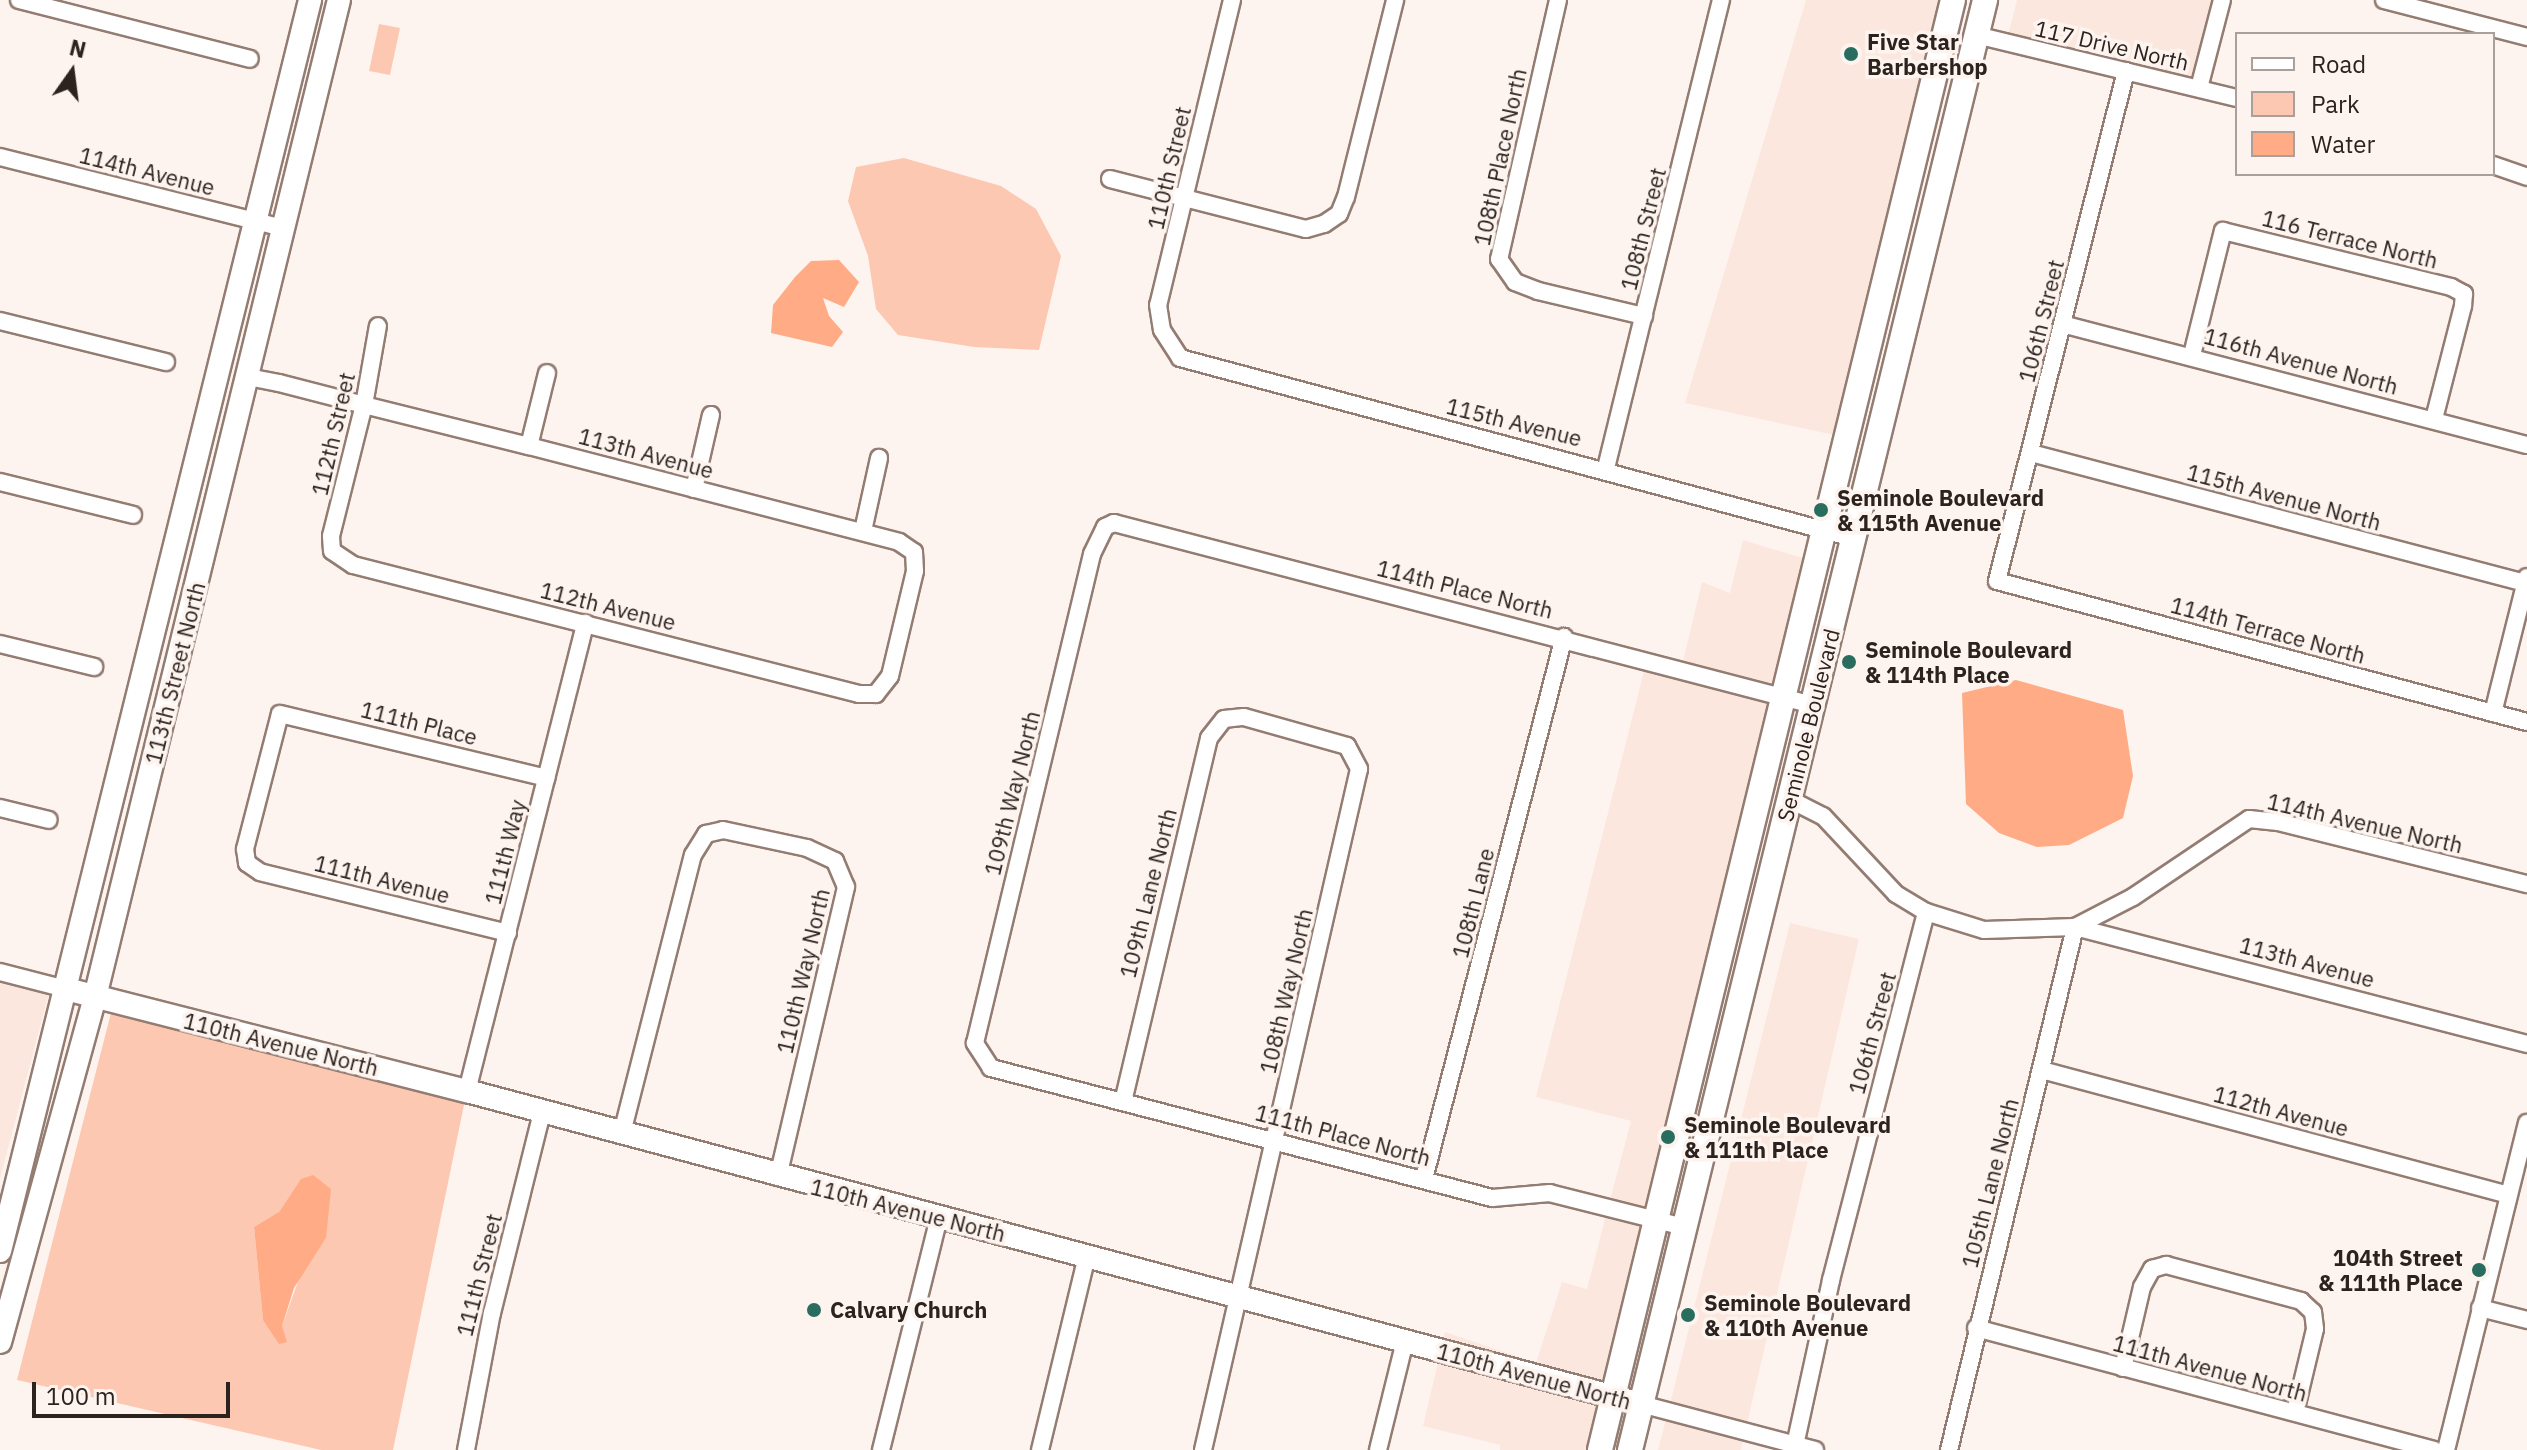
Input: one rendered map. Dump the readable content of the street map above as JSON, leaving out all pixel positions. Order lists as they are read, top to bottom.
{
  "streets": {
    "main road": ["113th Street North", "Seminole Boulevard", "110th Avenue North"],
    "street": [
      "117 Drive North",
      "108th Place North",
      "110th Street",
      "114th Avenue",
      "108th Street",
      "116 Terrace North",
      "106th Street",
      "116th Avenue North",
      "115th Avenue",
      "112th Street",
      "113th Avenue",
      "115th Avenue North",
      "114th Place North",
      "112th Avenue",
      "114th Terrace North",
      "111th Place",
      "109th Way North",
      "114th Avenue North",
      "111th Way",
      "111th Avenue",
      "109th Lane North",
      "108th Lane",
      "110th Way North",
      "108th Way North",
      "111th Place North",
      "105th Lane North",
      "111th Street",
      "111th Avenue North"
    ]
  },
  "crossings": [
    ["117 Drive North", "106th Street"],
    ["117 Drive North", "Seminole Boulevard"],
    ["108th Place North", "108th Street"],
    ["110th Street", "115th Avenue"],
    ["114th Avenue", "113th Street North"],
    ["108th Street", "115th Avenue"],
    ["116 Terrace North", "116th Avenue North"],
    ["106th Street", "116th Avenue North"],
    ["106th Street", "115th Avenue North"],
    ["106th Street", "114th Terrace North"],
    ["106th Street", "114th Avenue North"],
    ["106th Street", "110th Avenue North"],
    ["115th Avenue", "Seminole Boulevard"],
    ["112th Street", "113th Avenue"],
    ["112th Street", "112th Avenue"],
    ["113th Avenue", "112th Avenue"],
    ["113th Avenue", "113th Street North"],
    ["113th Avenue", "114th Avenue North"],
    ["113th Avenue", "105th Lane North"],
    ["114th Place North", "Seminole Boulevard"],
    ["114th Place North", "109th Way North"],
    ["114th Place North", "108th Lane"],
    ["112th Avenue", "111th Way"],
    ["112th Avenue", "105th Lane North"],
    ["113th Street North", "110th Avenue North"],
    ["111th Place", "111th Way"],
    ["111th Place", "111th Avenue"],
    ["Seminole Boulevard", "114th Avenue North"],
    ["Seminole Boulevard", "110th Avenue North"],
    ["Seminole Boulevard", "111th Place North"],
    ["109th Way North", "111th Place North"],
    ["114th Avenue North", "105th Lane North"],
    ["111th Way", "111th Avenue"],
    ["111th Way", "110th Avenue North"],
    ["109th Lane North", "108th Way North"],
    ["109th Lane North", "111th Place North"],
    ["108th Lane", "111th Place North"],
    ["110th Way North", "110th Avenue North"],
    ["108th Way North", "110th Avenue North"],
    ["108th Way North", "111th Place North"],
    ["110th Avenue North", "111th Street"],
    ["105th Lane North", "111th Avenue North"]
  ],
  "places": [
    "Five Star Barbershop",
    "Seminole Boulevard & 115th Avenue",
    "Seminole Boulevard & 114th Place",
    "Seminole Boulevard & 111th Place",
    "104th Street & 111th Place",
    "Calvary Church",
    "Seminole Boulevard & 110th Avenue"
  ],
  "legend": ["Road", "Park", "Water"],
  "scale_bar": "100 m",
  "north": "top"
}
